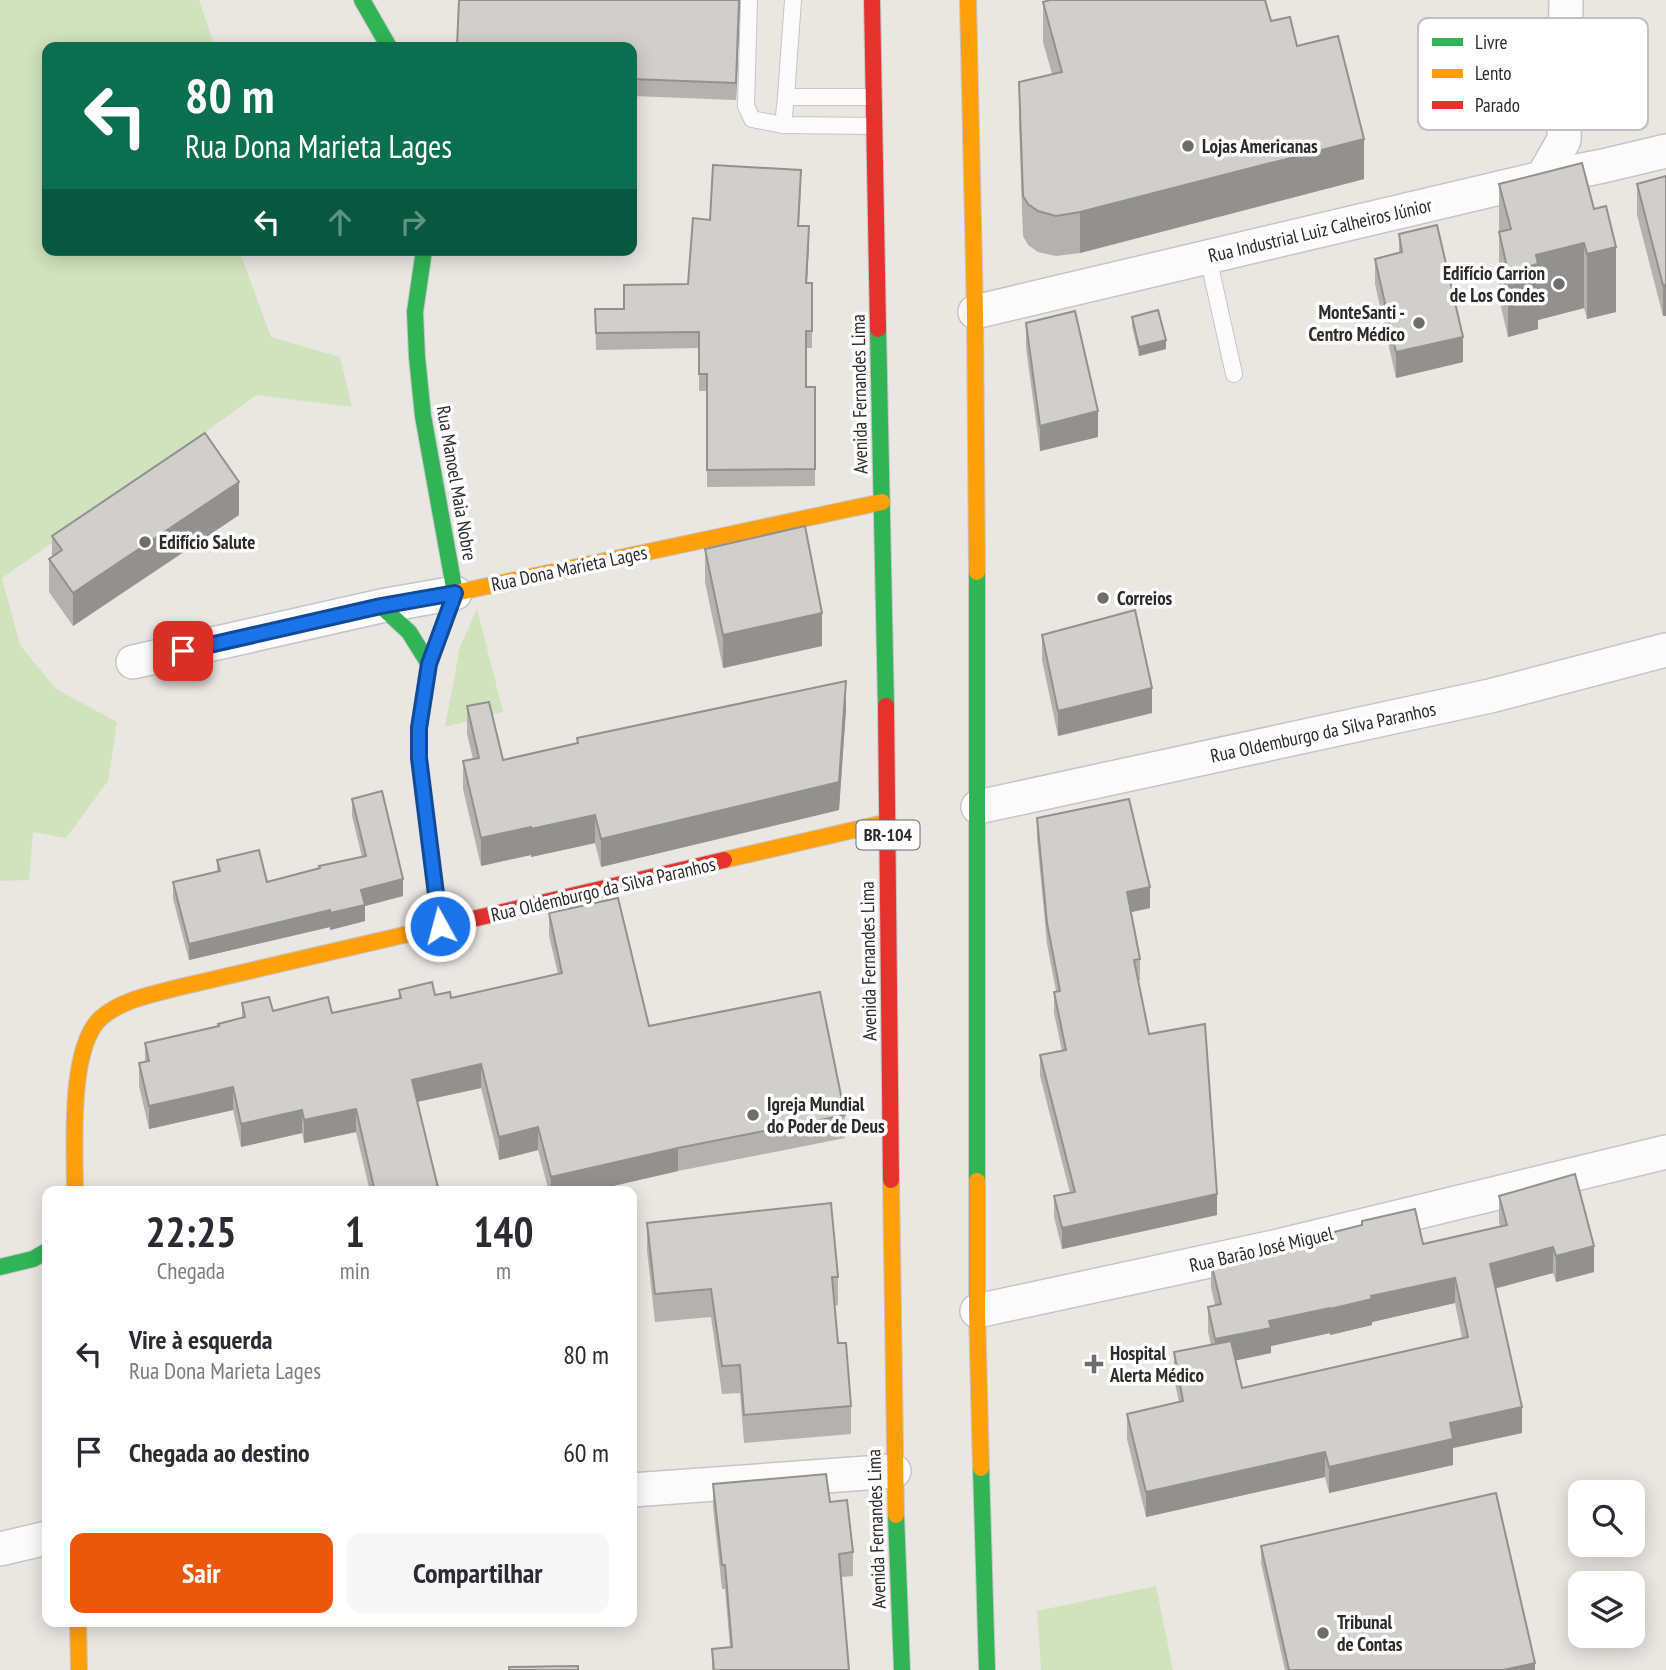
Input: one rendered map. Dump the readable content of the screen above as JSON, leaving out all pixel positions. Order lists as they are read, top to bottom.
{
  "streets": {
    "main road": [
      "Avenida Fernandes Lima",
      "Rua Manoel Maia Nobre",
      "Rua Dona Marieta Lages",
      "Rua Oldemburgo da Silva Paranhos",
      "BR-104"
    ],
    "street": ["Rua Industrial Luiz Calheiros Júnior", "Rua Barão José Miguel"]
  },
  "crossings": [
    ["Avenida Fernandes Lima", "Rua Dona Marieta Lages"],
    ["Avenida Fernandes Lima", "Rua Oldemburgo da Silva Paranhos"],
    ["Rua Manoel Maia Nobre", "Rua Dona Marieta Lages"]
  ],
  "places": {
    "other": [
      "Lojas Americanas",
      "Edifício Carrion de Los Condes",
      "MonteSanti - Centro Médico",
      "Edifício Salute",
      "Correios",
      "Igreja Mundial do Poder de Deus",
      "Tribunal de Contas"
    ],
    "health": ["Hospital Alerta Médico"]
  },
  "legend": ["Livre", "Lento", "Parado"],
  "page": {
    "turn": ["80 m", "Rua Dona Marieta Lages"],
    "eta": [
      "22:25",
      "Chegada",
      "1",
      "min",
      "140",
      "m"
    ],
    "list": [
      {
        "name": "Vire à esquerda",
        "note": "Rua Dona Marieta Lages",
        "value": "80 m"
      },
      {
        "name": "Chegada ao destino",
        "value": "60 m"
      }
    ],
    "buttons": ["Sair", "Compartilhar"]
  }
}
